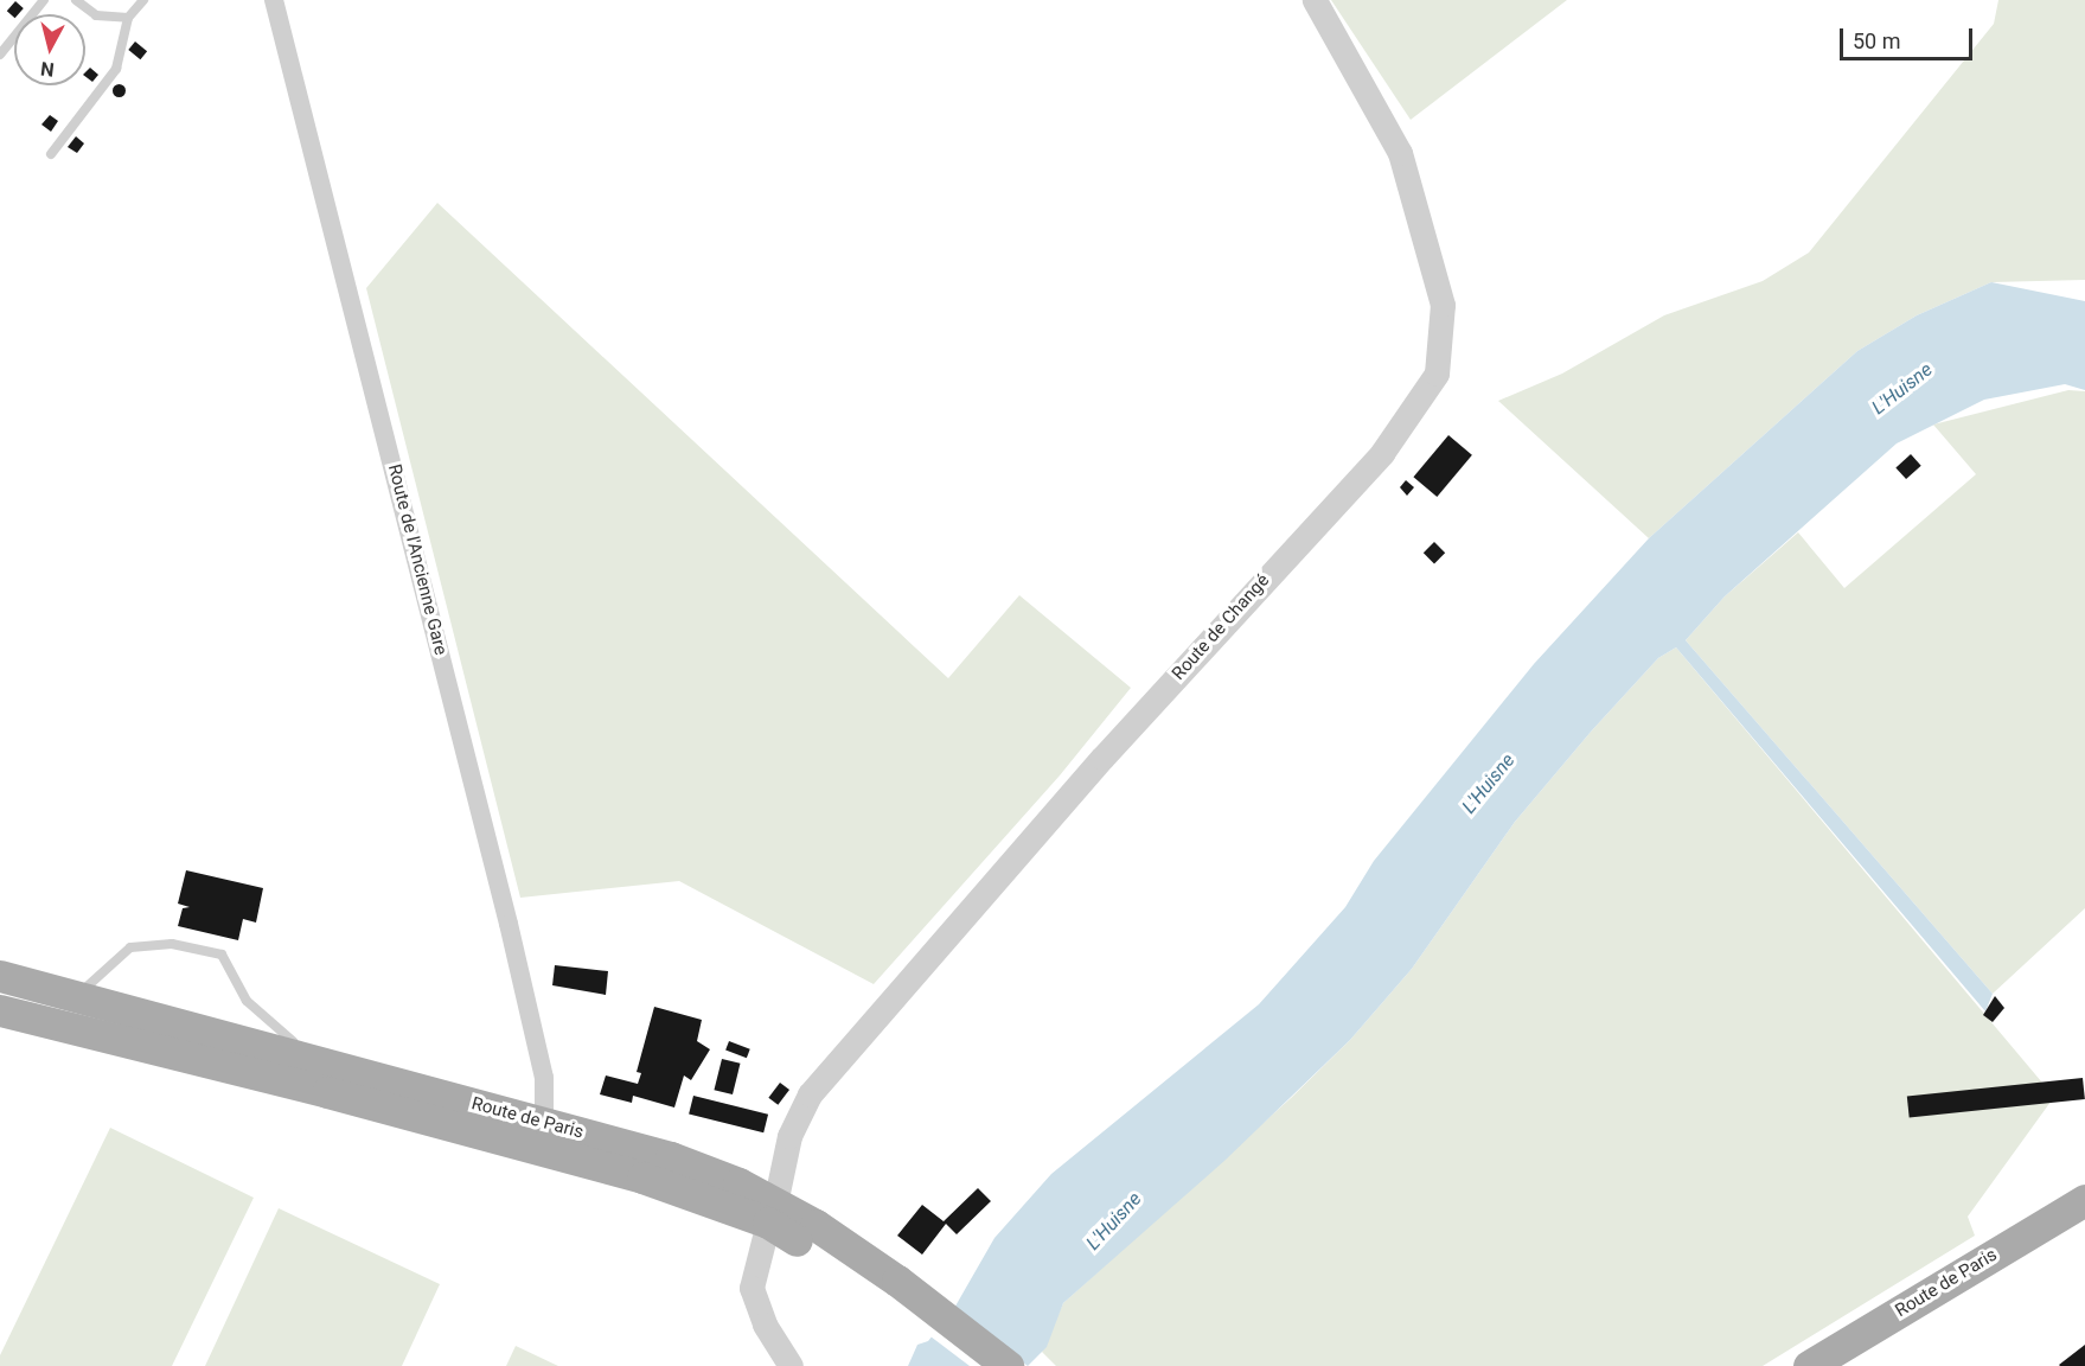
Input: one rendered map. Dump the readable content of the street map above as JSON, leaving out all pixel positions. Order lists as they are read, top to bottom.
{
  "streets": {
    "main road": ["Route de Paris"],
    "street": ["Route de l'Ancienne Gare", "Route de Changé"]
  },
  "crossings": [
    ["Route de l'Ancienne Gare", "Route de Paris"],
    ["Route de Changé", "Route de Paris"]
  ],
  "water": ["L'Huisne"],
  "scale_bar": "50 m",
  "north": "bottom"
}
